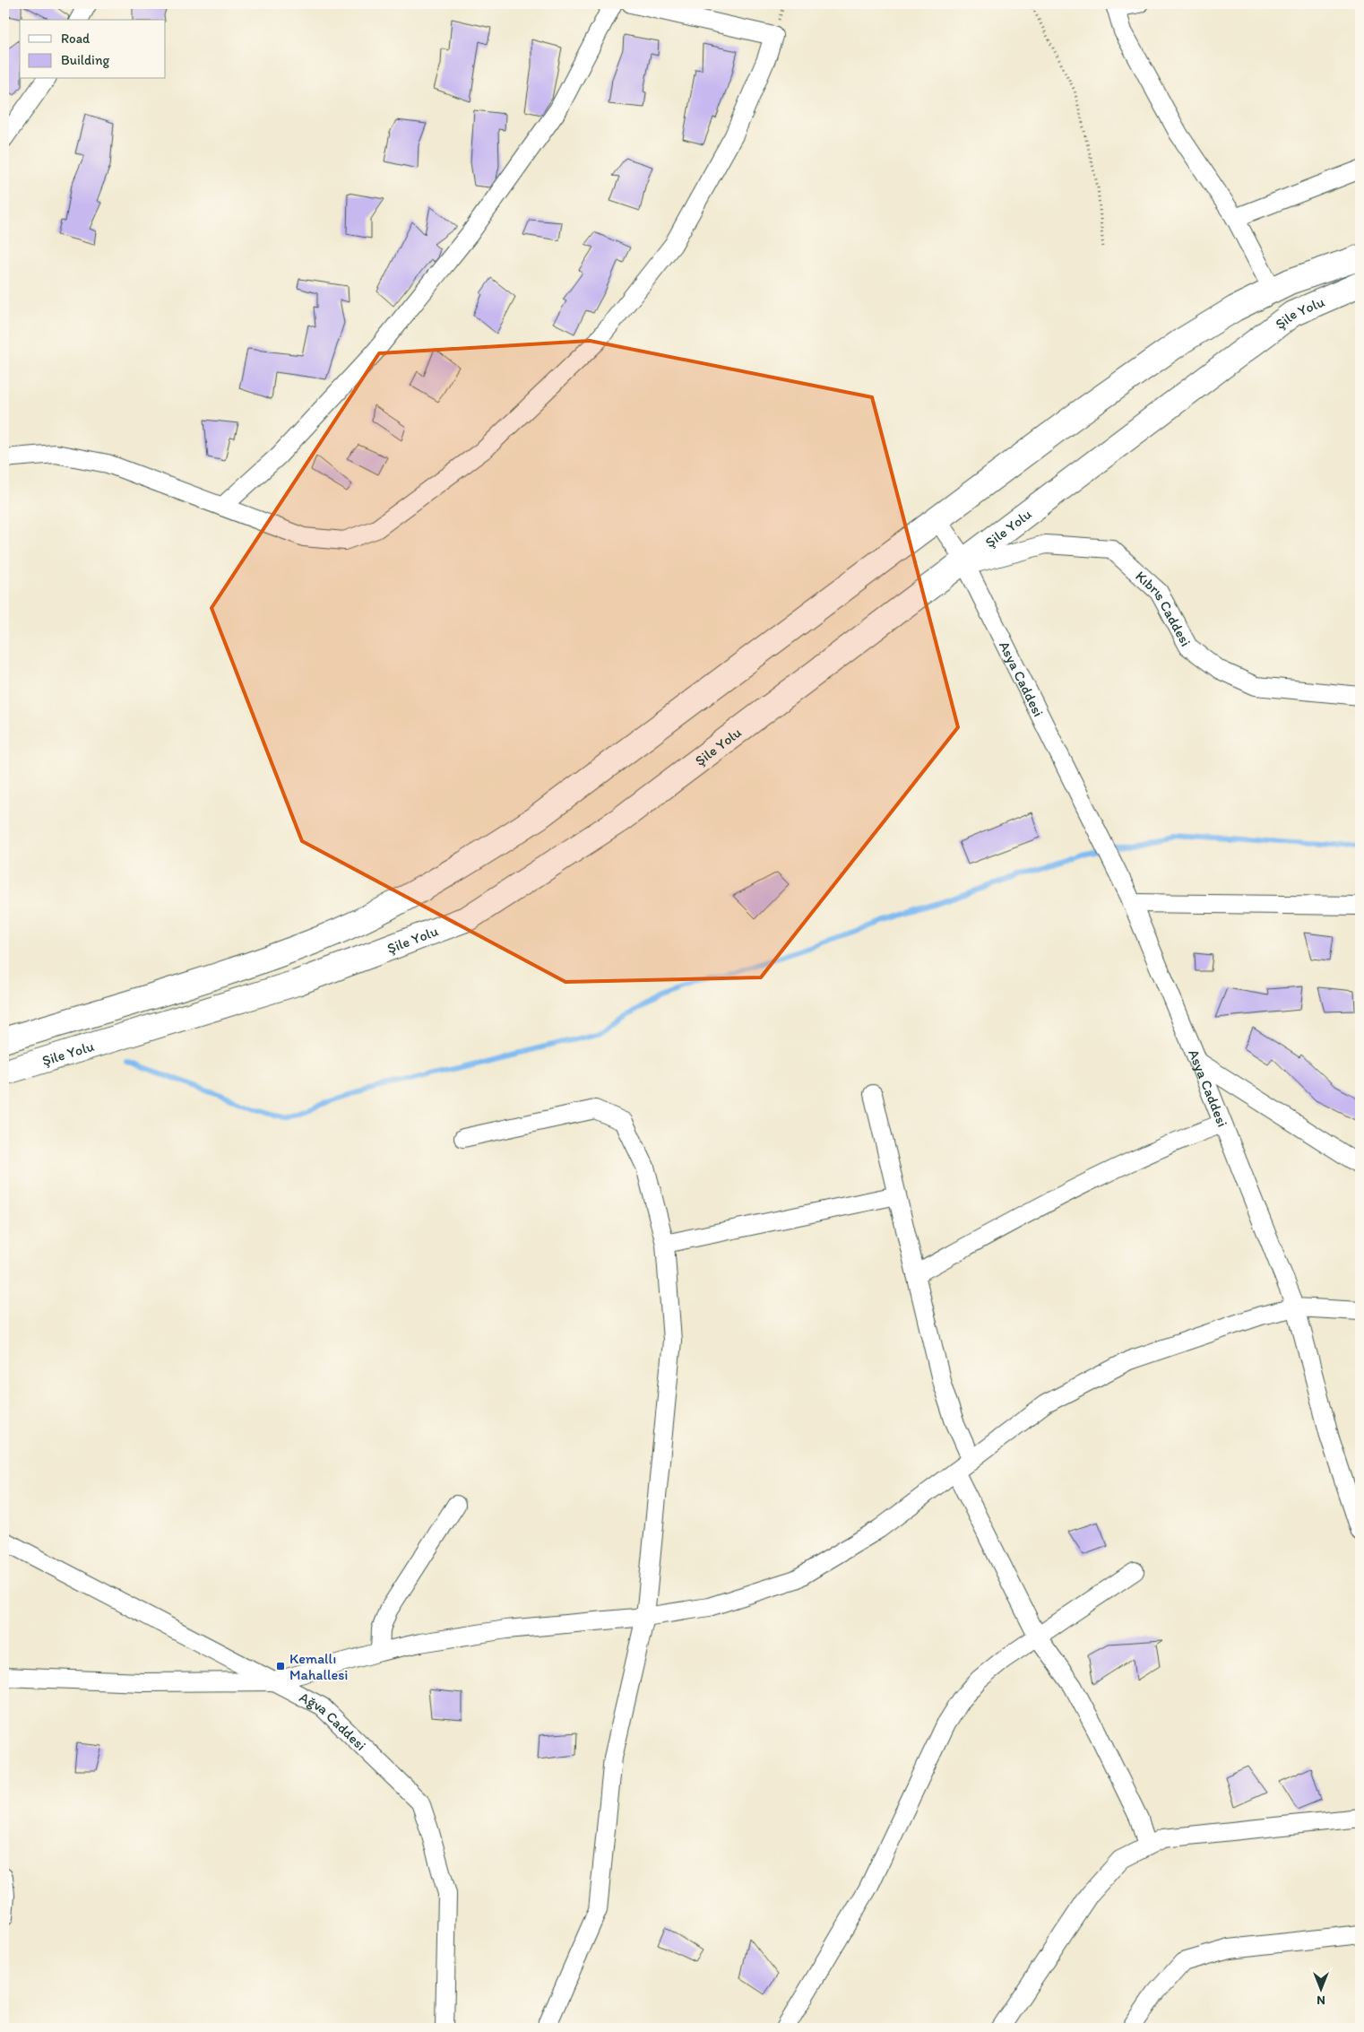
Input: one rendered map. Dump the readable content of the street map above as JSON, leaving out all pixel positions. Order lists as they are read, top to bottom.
{
  "streets": {
    "highway": ["Şile Yolu"],
    "street": ["Kıbrıs Caddesi", "Asya Caddesi", "Ağva Caddesi"]
  },
  "crossings": [
    ["Şile Yolu", "Kıbrıs Caddesi"],
    ["Şile Yolu", "Asya Caddesi"],
    ["Kıbrıs Caddesi", "Asya Caddesi"]
  ],
  "places": {
    "transit": ["Kemallı Mahallesi"]
  },
  "legend": ["Road", "Building"],
  "north": "bottom"
}
